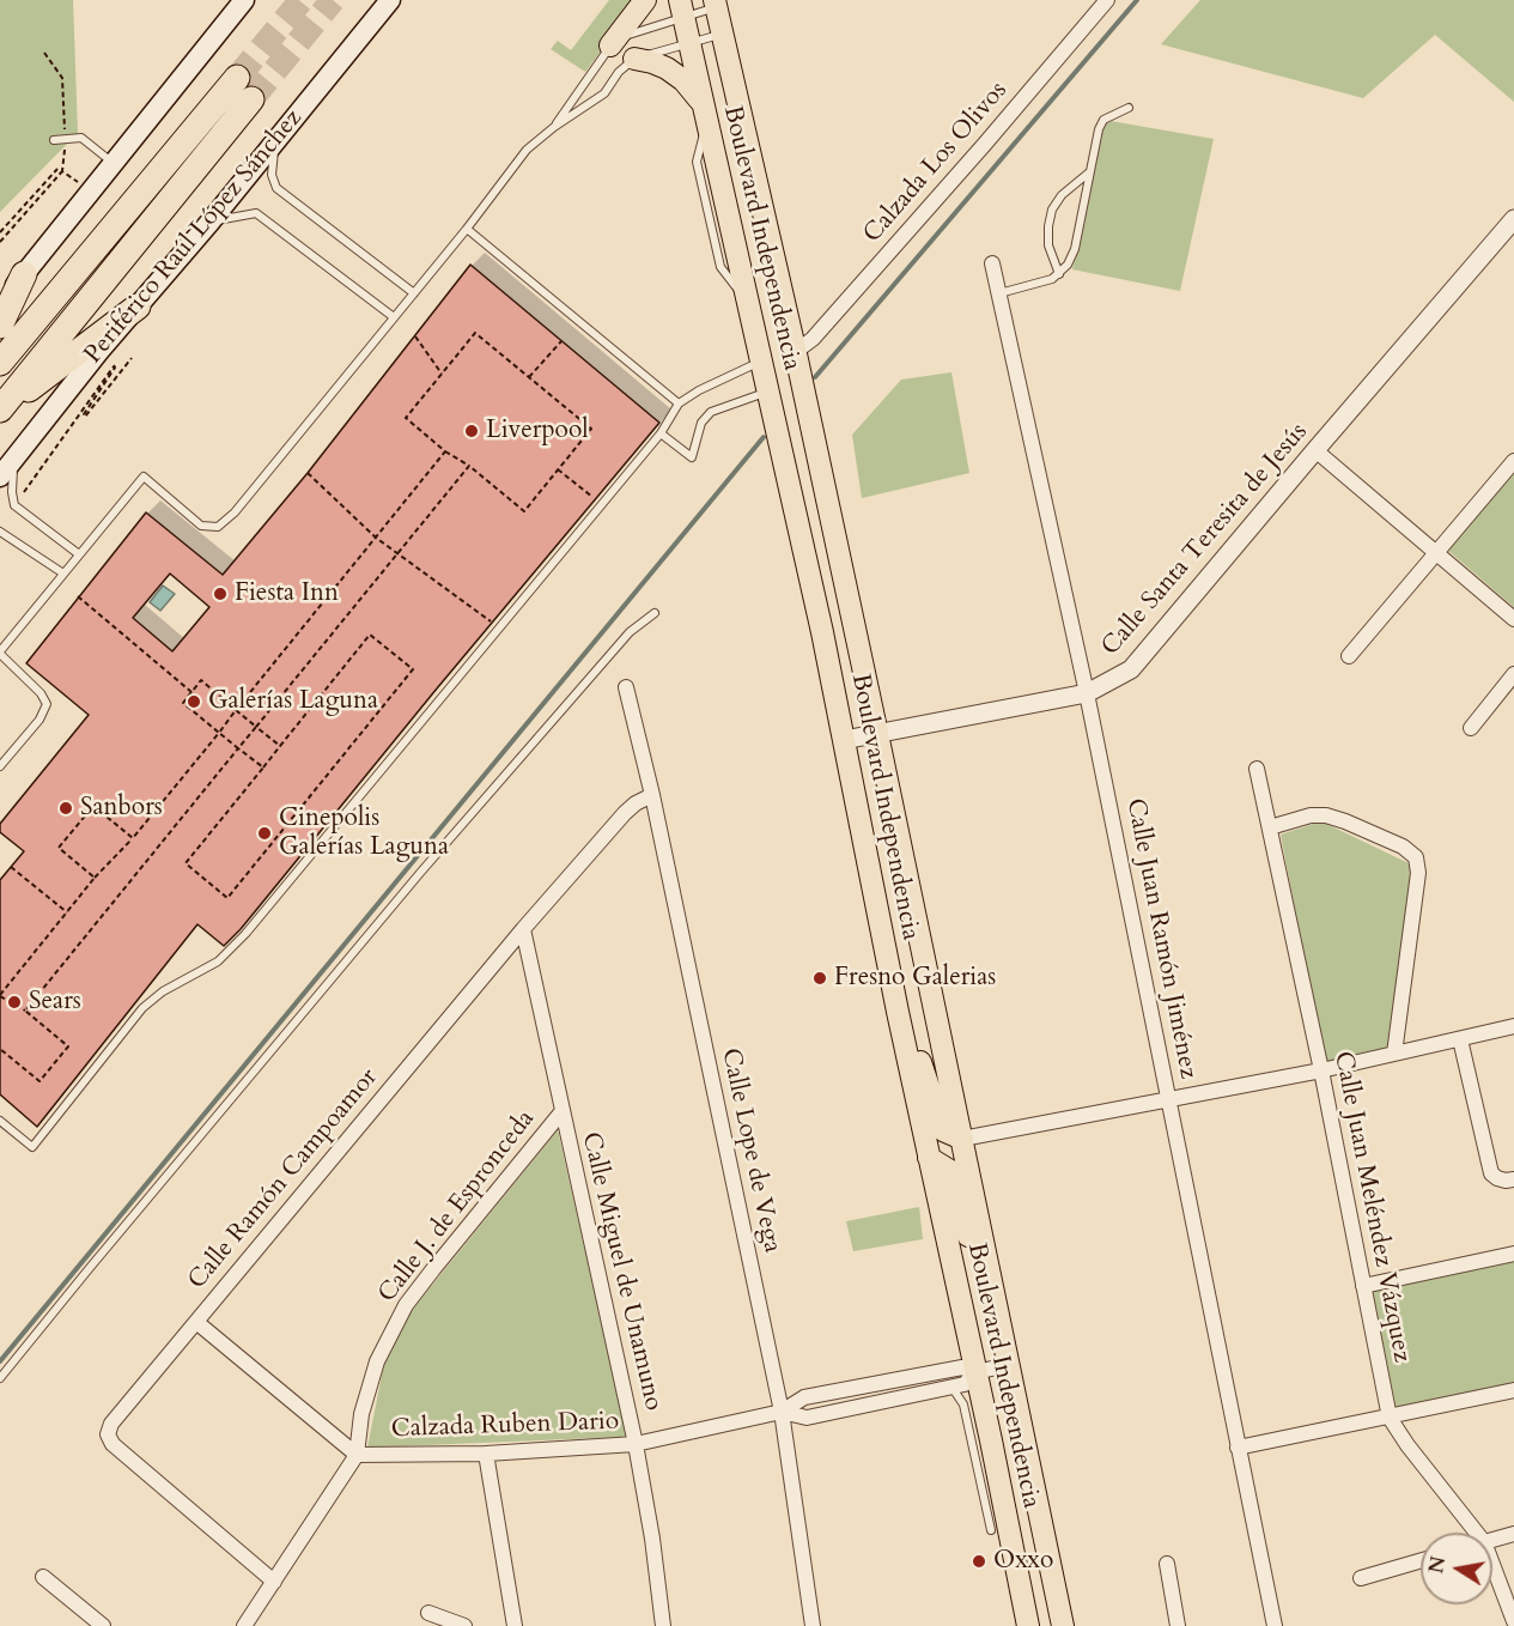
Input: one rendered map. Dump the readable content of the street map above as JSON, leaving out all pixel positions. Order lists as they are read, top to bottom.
{
  "streets": {
    "highway": ["Periférico Raúl López Sánchez"],
    "main road": ["Boulevard Independencia"],
    "street": [
      "Calzada Los Olivos",
      "Calle Santa Teresita de Jesús",
      "Calle Juan Ramón Jiménez",
      "Calle Lope de Vega",
      "Calle Ramón Campoamor",
      "Calle J. de Espronceda",
      "Calle Juan Meléndez Vázquez",
      "Calle Miguel de Unamuno",
      "Calzada Ruben Dario"
    ]
  },
  "crossings": [
    ["Calzada Los Olivos", "Boulevard Independencia"],
    ["Boulevard Independencia", "Calle Santa Teresita de Jesús"],
    ["Boulevard Independencia", "Calzada Ruben Dario"],
    ["Calle Santa Teresita de Jesús", "Calle Juan Ramón Jiménez"],
    ["Calle Lope de Vega", "Calle Ramón Campoamor"],
    ["Calle Lope de Vega", "Calzada Ruben Dario"],
    ["Calle Ramón Campoamor", "Calle Miguel de Unamuno"],
    ["Calle J. de Espronceda", "Calle Miguel de Unamuno"],
    ["Calle J. de Espronceda", "Calzada Ruben Dario"],
    ["Calle Miguel de Unamuno", "Calzada Ruben Dario"]
  ],
  "places": [
    "Liverpool",
    "Fiesta Inn",
    "Galerías Laguna",
    "Sanbors",
    "Cinepolis Galerías Laguna",
    "Fresno Galerias",
    "Sears",
    "Oxxo"
  ],
  "north": "left"
}
